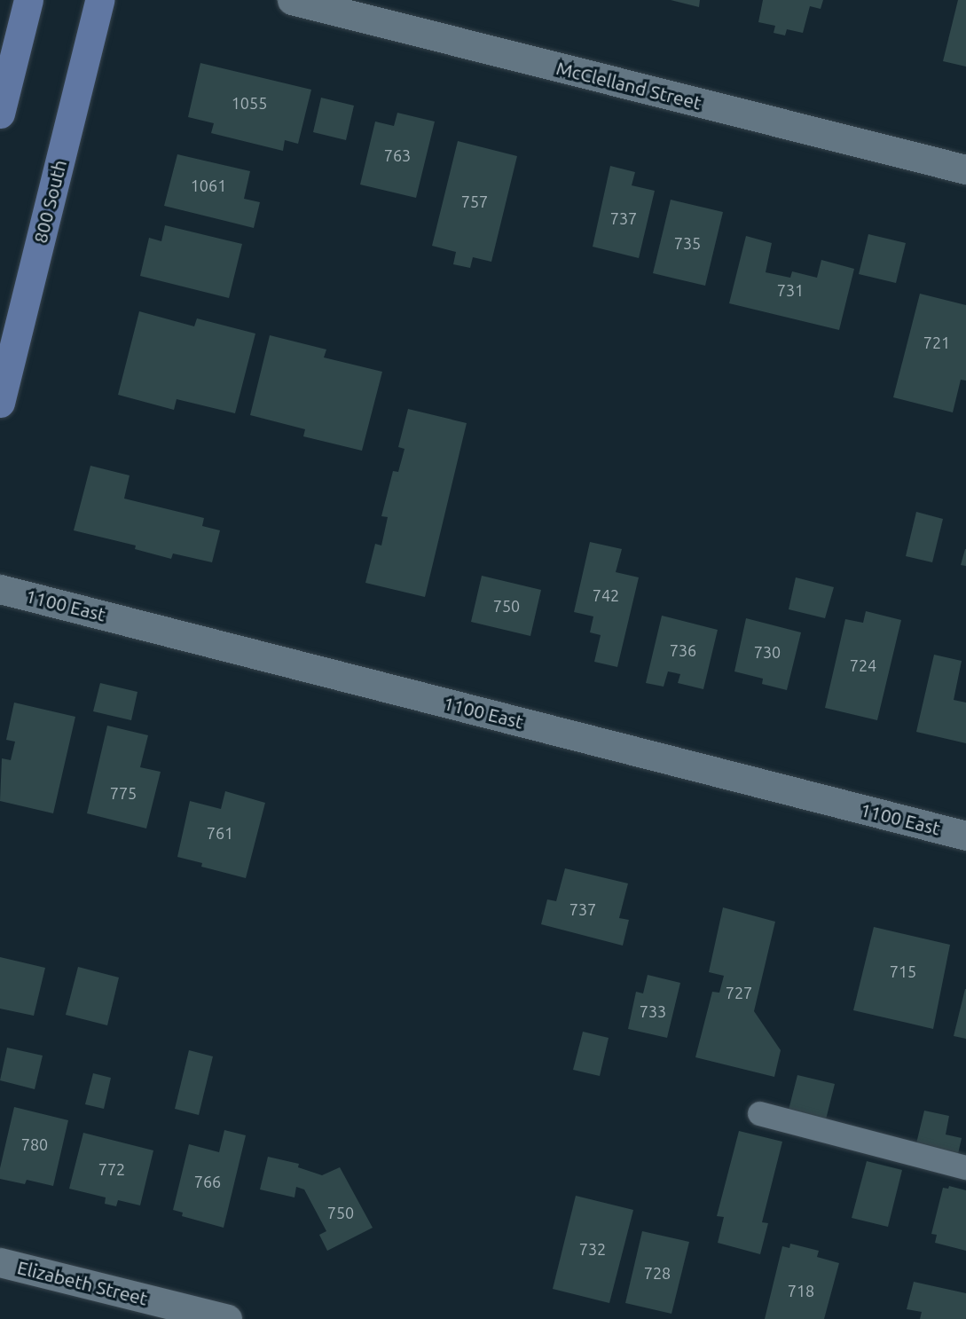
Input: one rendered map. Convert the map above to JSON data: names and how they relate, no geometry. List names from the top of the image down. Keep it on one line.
{"streets":{"main road":["800 South"],"street":["McClelland Street","1100 East","Elizabeth Street"]},"house_numbers":["1055","763","1061","757","737","735","731","721","742","750","736","730","724","775","761","737","715","727","733","780","772","766","750","732","728","718"]}
